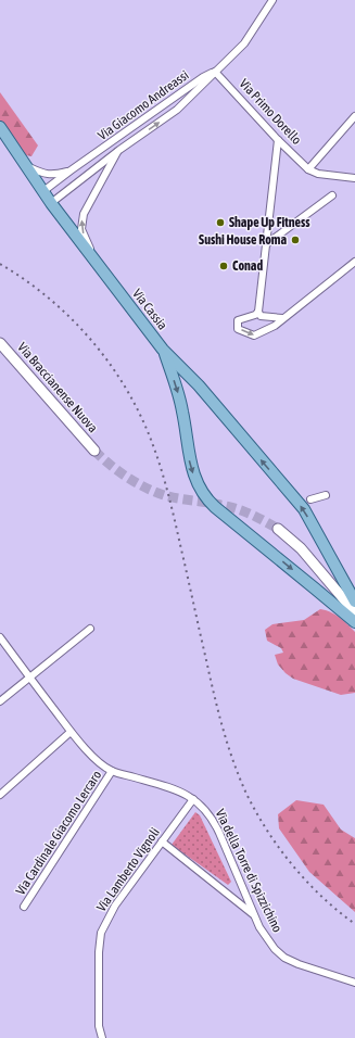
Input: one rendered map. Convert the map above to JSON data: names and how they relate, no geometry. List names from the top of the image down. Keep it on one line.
{"streets":{"main road":["Via Cassia","Via Braccianense Nuova"],"street":["Via Giacomo Andreassi","Via Primo Dorello","Via Cardinale Giacomo Lercaro","Via Lamberto Vignoli","Via della Torre di Spizzichino"]},"crossings":[["Via Giacomo Andreassi","Via Primo Dorello"],["Via Giacomo Andreassi","Via Cassia"],["Via Cardinale Giacomo Lercaro","Via della Torre di Spizzichino"],["Via Lamberto Vignoli","Via della Torre di Spizzichino"]],"places":["Shape Up Fitness","Sushi House Roma","Conad"]}
